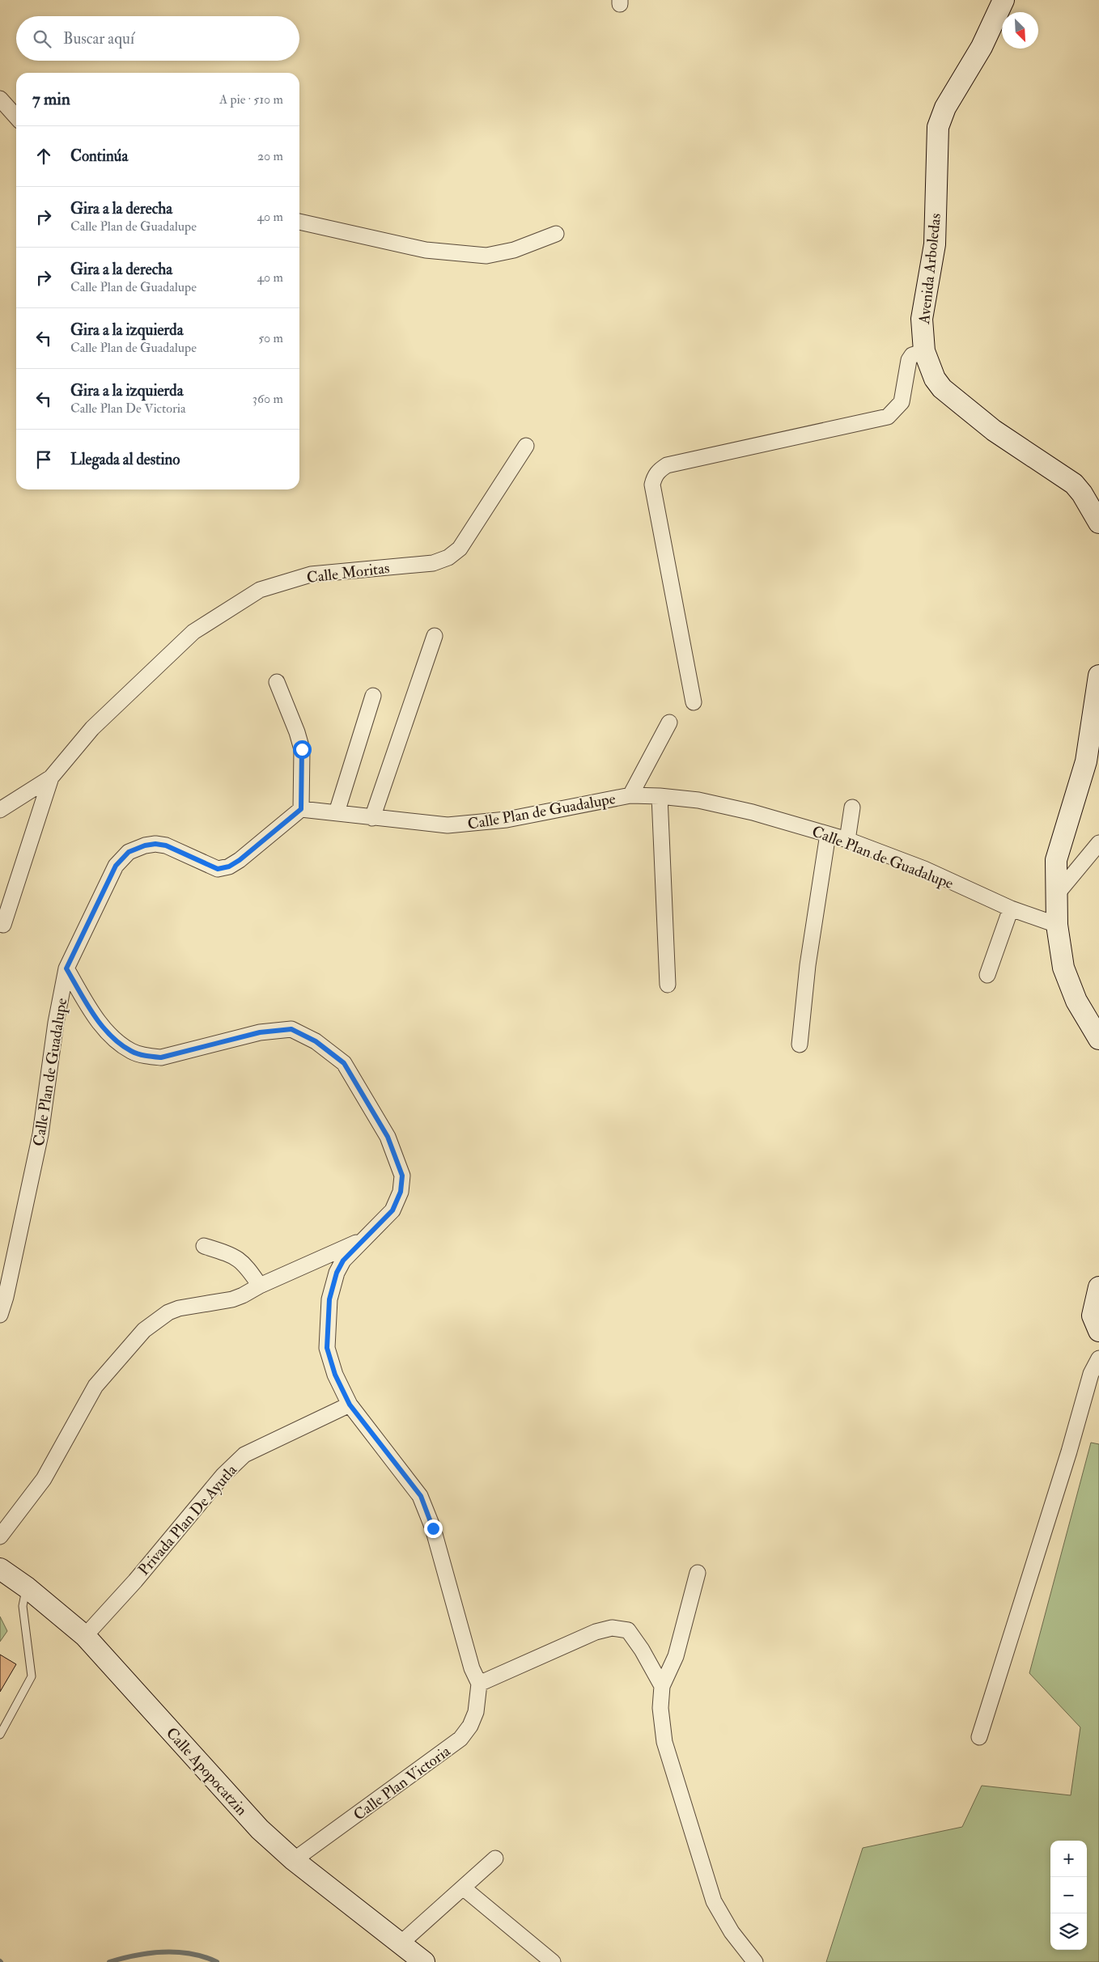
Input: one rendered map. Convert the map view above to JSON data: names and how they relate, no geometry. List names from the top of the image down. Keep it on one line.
{"streets":{"main road":["Avenida Arboledas","Calle Apopocatzin"],"street":["Calle Moritas","Calle Plan de Guadalupe","Privada Plan De Ayutla","Calle Plan Victoria"]},"crossings":[["Privada Plan De Ayutla","Calle Apopocatzin"],["Calle Apopocatzin","Calle Plan Victoria"]],"north":"bottom right","page":{"search":"Buscar aquí","heading":["7 min","A pie · 510 m"],"list":[["Continúa","20 m"],["Gira a la derecha","Calle Plan de Guadalupe","40 m"],["Gira a la derecha","Calle Plan de Guadalupe","40 m"],["Gira a la izquierda","Calle Plan de Guadalupe","50 m"],["Gira a la izquierda","Calle Plan De Victoria","360 m"],"Llegada al destino"],"map_buttons":["+","−"]}}
